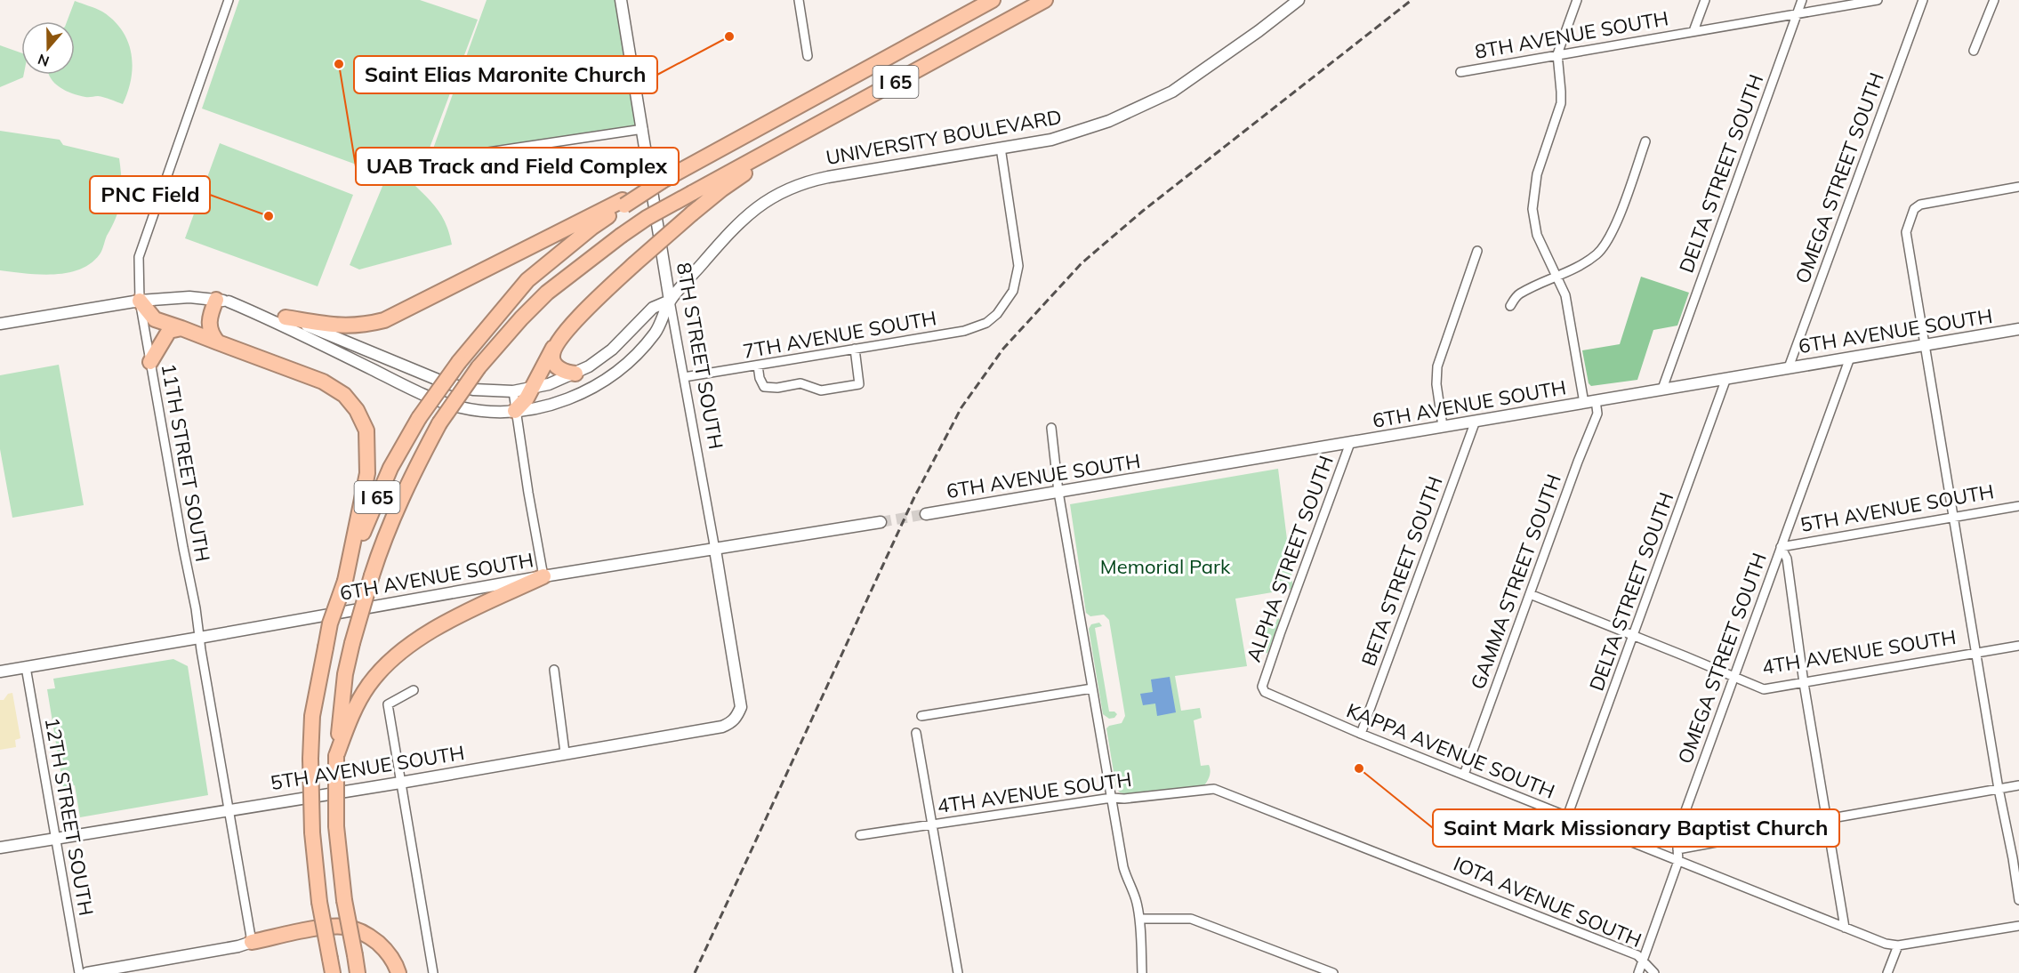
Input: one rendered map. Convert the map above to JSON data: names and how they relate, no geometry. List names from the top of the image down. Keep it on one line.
{"streets":{"highway":["I 65"],"main road":["UNIVERSITY BOULEVARD","6TH AVENUE SOUTH","8TH STREET SOUTH","5TH AVENUE SOUTH"],"street":["8TH AVENUE SOUTH","DELTA STREET SOUTH","OMEGA STREET SOUTH","7TH AVENUE SOUTH","11TH STREET SOUTH","ALPHA STREET SOUTH","BETA STREET SOUTH","GAMMA STREET SOUTH","4TH AVENUE SOUTH","KAPPA AVENUE SOUTH","12TH STREET SOUTH","IOTA AVENUE SOUTH"]},"crossings":[["8TH AVENUE SOUTH","DELTA STREET SOUTH"],["UNIVERSITY BOULEVARD","7TH AVENUE SOUTH"],["UNIVERSITY BOULEVARD","8TH STREET SOUTH"],["UNIVERSITY BOULEVARD","11TH STREET SOUTH"],["DELTA STREET SOUTH","6TH AVENUE SOUTH"],["DELTA STREET SOUTH","4TH AVENUE SOUTH"],["DELTA STREET SOUTH","KAPPA AVENUE SOUTH"],["OMEGA STREET SOUTH","6TH AVENUE SOUTH"],["OMEGA STREET SOUTH","5TH AVENUE SOUTH"],["OMEGA STREET SOUTH","4TH AVENUE SOUTH"],["OMEGA STREET SOUTH","KAPPA AVENUE SOUTH"],["OMEGA STREET SOUTH","IOTA AVENUE SOUTH"],["6TH AVENUE SOUTH","8TH STREET SOUTH"],["6TH AVENUE SOUTH","11TH STREET SOUTH"],["6TH AVENUE SOUTH","ALPHA STREET SOUTH"],["6TH AVENUE SOUTH","BETA STREET SOUTH"],["6TH AVENUE SOUTH","GAMMA STREET SOUTH"],["6TH AVENUE SOUTH","12TH STREET SOUTH"],["7TH AVENUE SOUTH","8TH STREET SOUTH"],["8TH STREET SOUTH","5TH AVENUE SOUTH"],["11TH STREET SOUTH","5TH AVENUE SOUTH"],["5TH AVENUE SOUTH","12TH STREET SOUTH"],["ALPHA STREET SOUTH","KAPPA AVENUE SOUTH"],["BETA STREET SOUTH","KAPPA AVENUE SOUTH"],["GAMMA STREET SOUTH","4TH AVENUE SOUTH"],["GAMMA STREET SOUTH","KAPPA AVENUE SOUTH"],["4TH AVENUE SOUTH","IOTA AVENUE SOUTH"]],"parks":["Memorial Park"],"places":["Saint Elias Maronite Church","UAB Track and Field Complex","PNC Field","Saint Mark Missionary Baptist Church"],"north":"bottom"}
